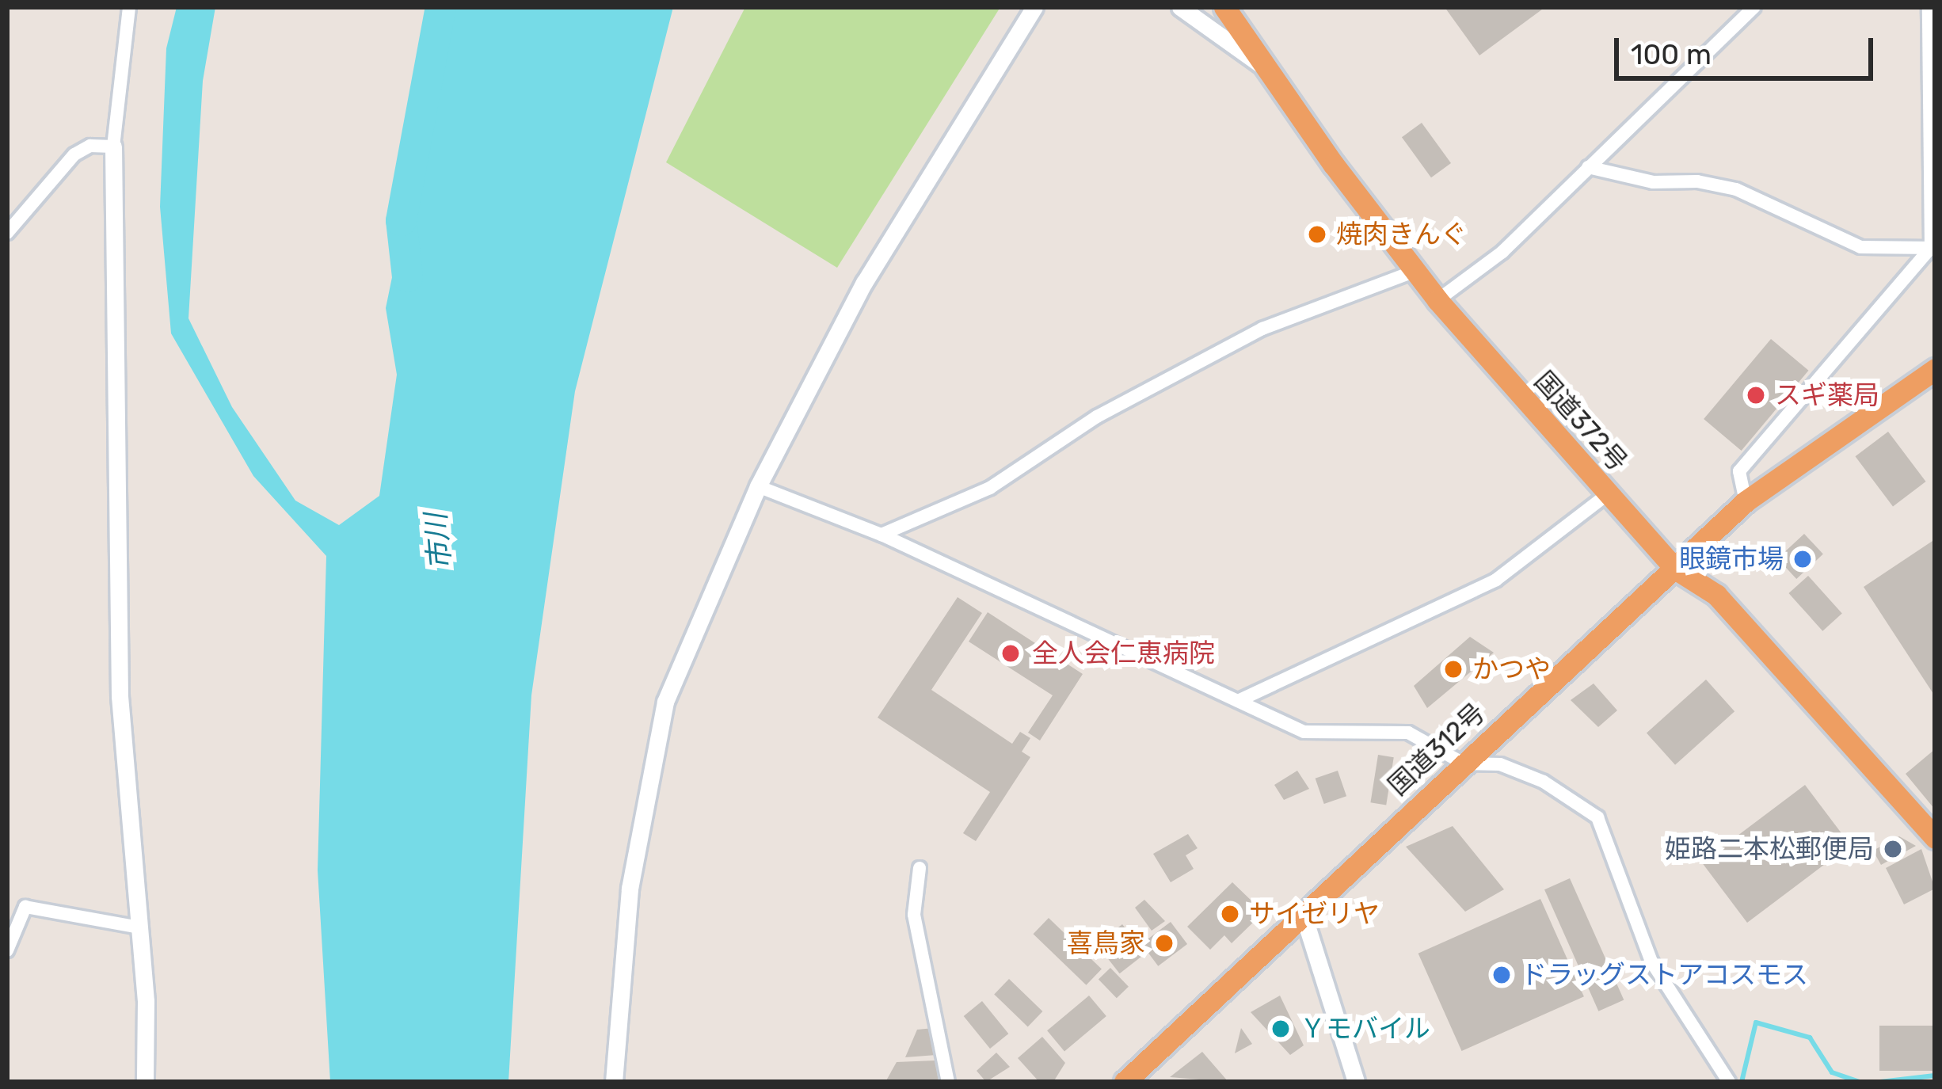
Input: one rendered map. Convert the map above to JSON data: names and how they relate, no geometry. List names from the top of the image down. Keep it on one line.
{"streets":{"highway":["国道372号","国道312号"]},"crossings":[["国道372号","国道312号"]],"water":["市川"],"places":["焼肉きんぐ","スギ薬局","眼鏡市場","全人会仁恵病院","かつや","姫路二本松郵便局","サイゼリヤ","喜鳥家","ドラッグストアコスモス","Ｙモバイル"],"scale_bar":"100 m"}
